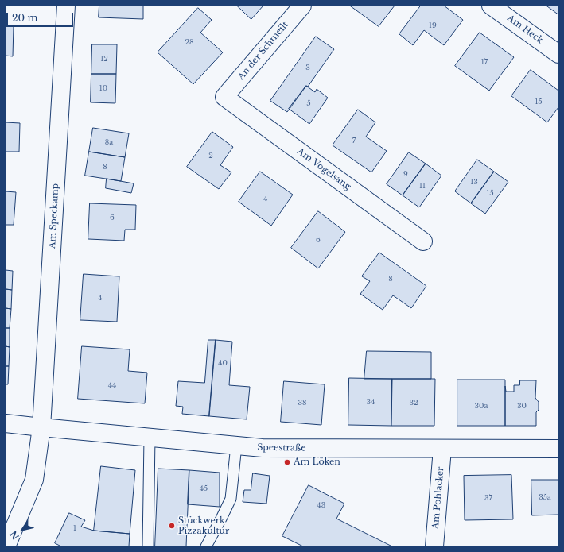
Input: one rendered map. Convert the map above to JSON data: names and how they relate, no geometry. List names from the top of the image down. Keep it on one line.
{"streets":{"street":["Am Heck","An der Schmeilt","Am Vogelsang","Am Speckamp","Speestraße","Am Pohlacker"]},"crossings":[["An der Schmeilt","Am Vogelsang"],["Am Speckamp","Speestraße"],["Speestraße","Am Pohlacker"]],"places":["Am Löken","Stückwerk Pizzakultur"],"house_numbers":["19","28","12","17","3","10","15","5","7","8a","2","8","9","13","11","15","4","6","6","8","4","40","44","34","38","32","30a","30","45","35a","37","43","1"],"scale_bar":"20 m","north":"bottom left"}
